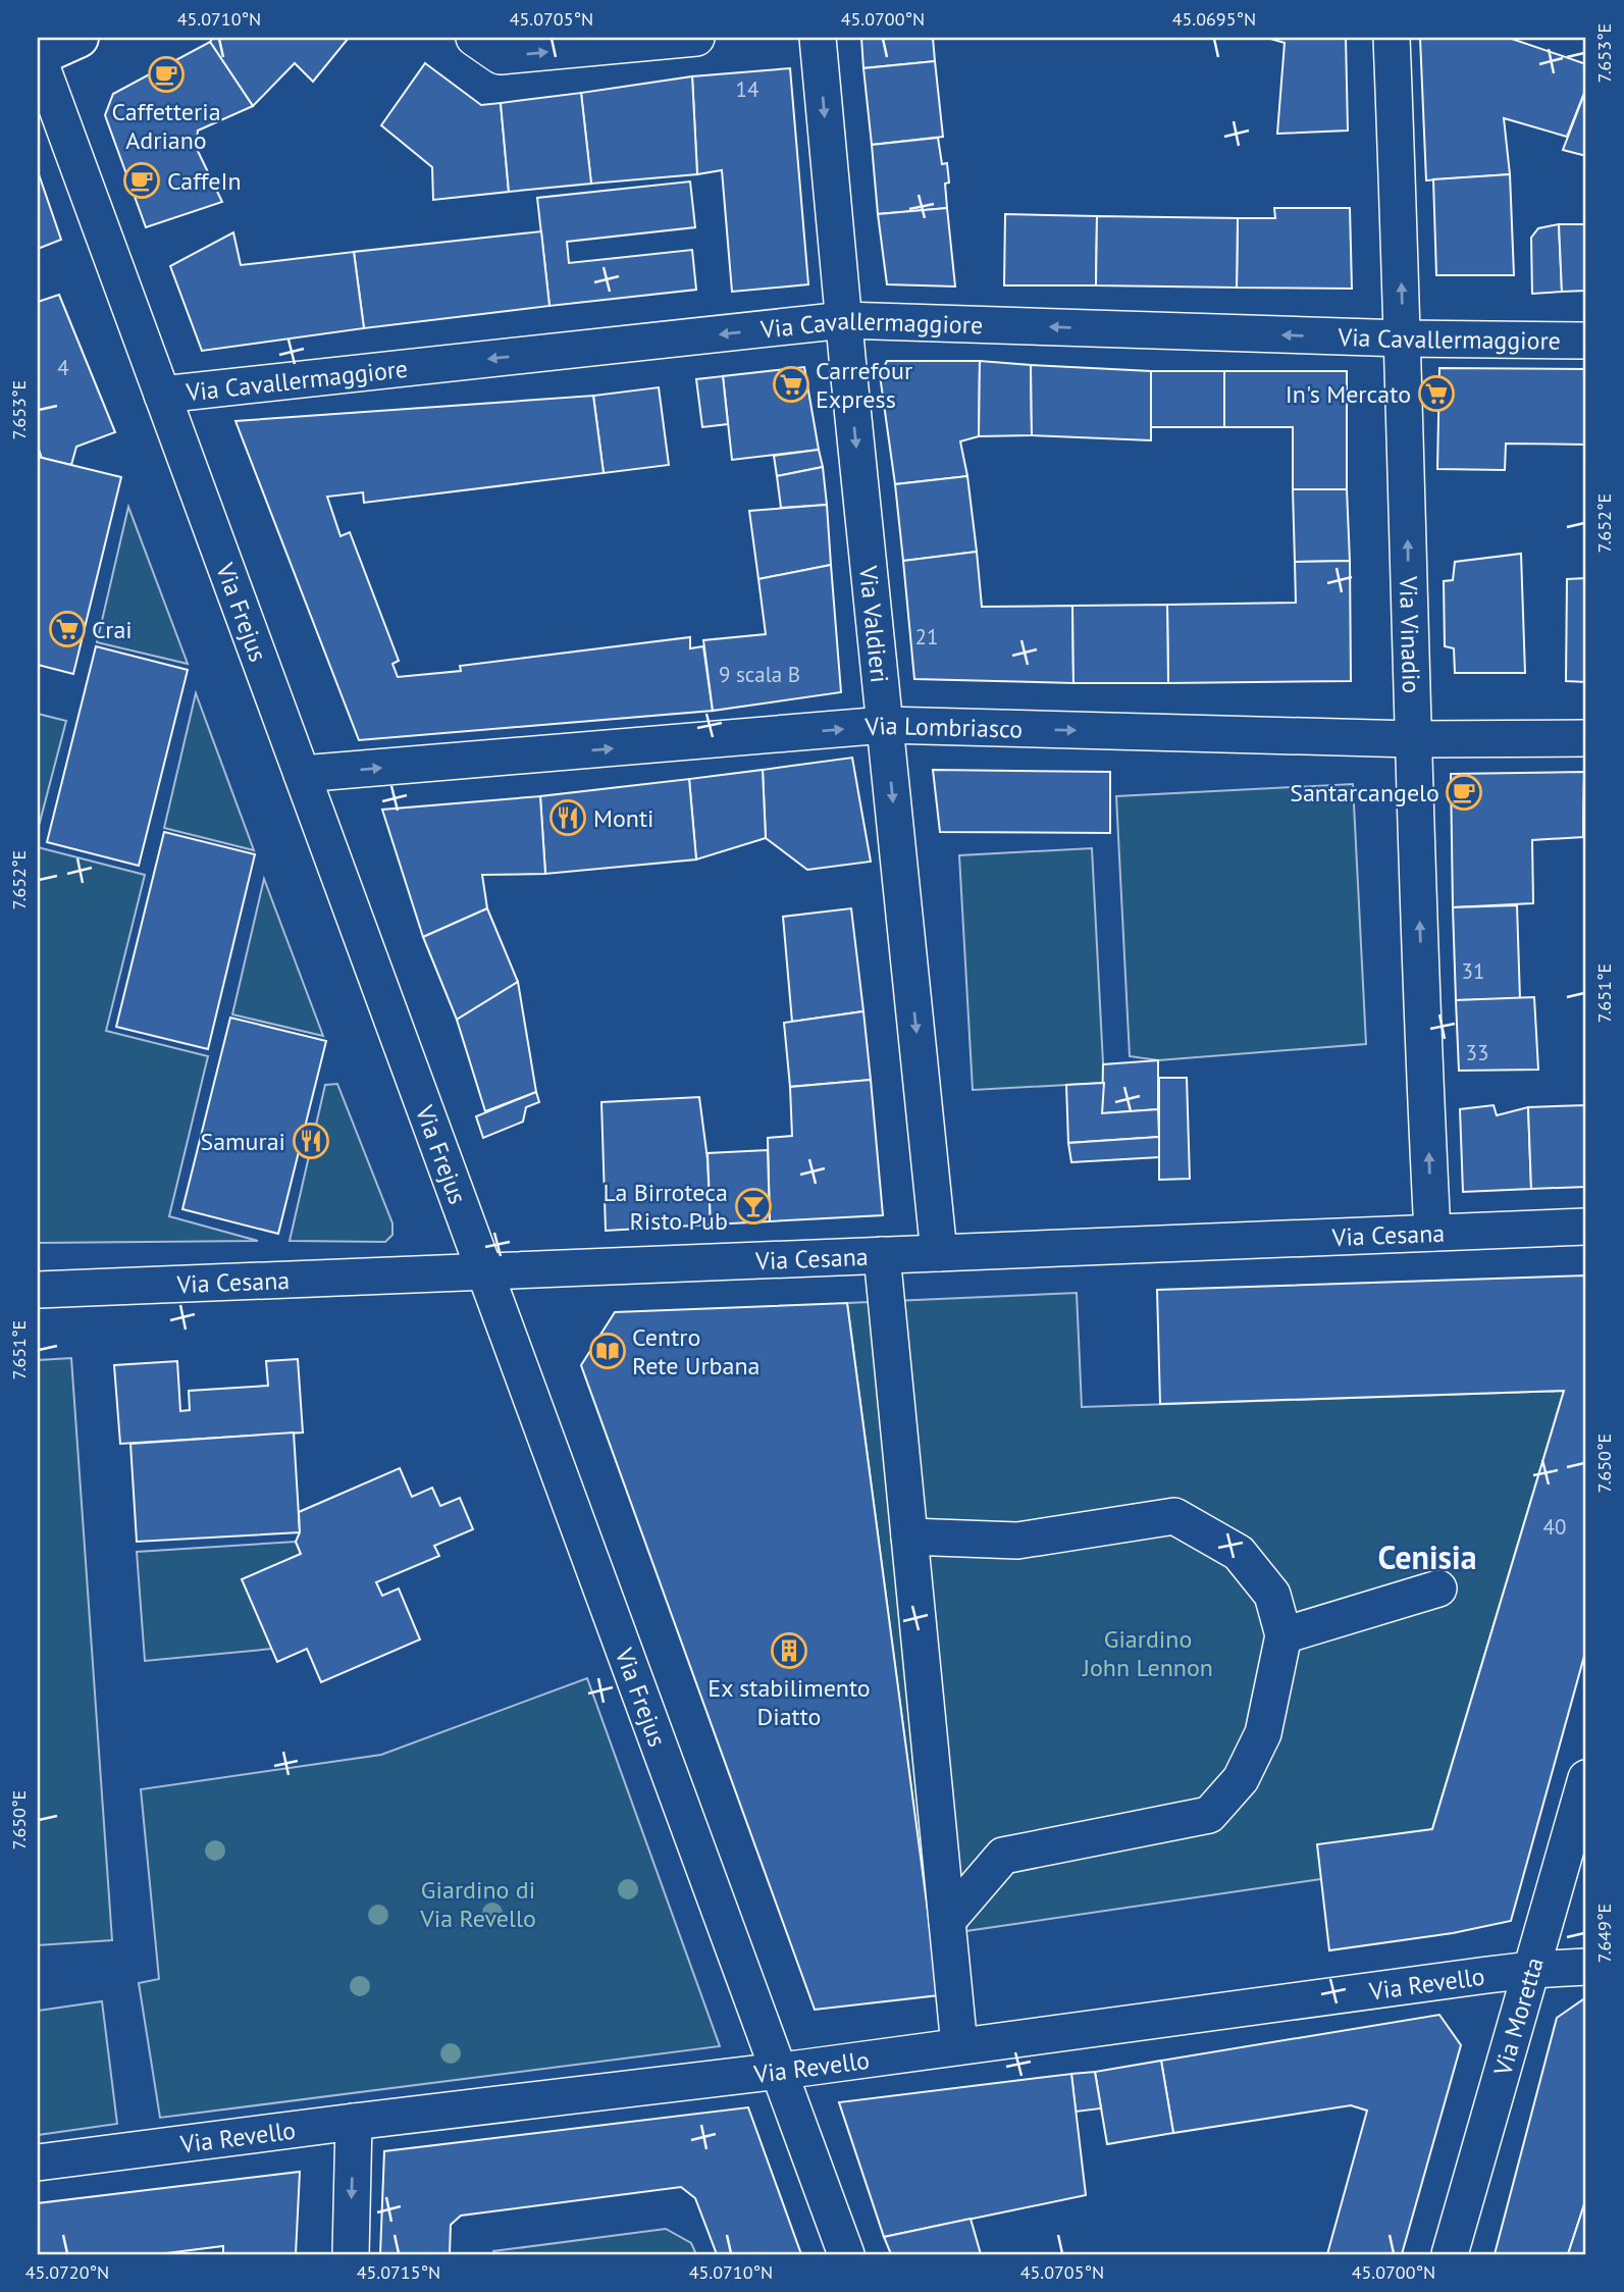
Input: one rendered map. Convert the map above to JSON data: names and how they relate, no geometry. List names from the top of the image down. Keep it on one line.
{"streets":{"street":["Via Cavallermaggiore","Via Frejus","Via Valdieri","Via Vinadio","Via Lombriasco","Via Cesana","Via Revello","Via Moretta"]},"crossings":[["Via Cavallermaggiore","Via Frejus"],["Via Cavallermaggiore","Via Valdieri"],["Via Cavallermaggiore","Via Vinadio"],["Via Frejus","Via Lombriasco"],["Via Frejus","Via Cesana"],["Via Frejus","Via Revello"],["Via Valdieri","Via Lombriasco"],["Via Valdieri","Via Cesana"],["Via Vinadio","Via Lombriasco"],["Via Vinadio","Via Cesana"],["Via Revello","Via Moretta"]],"one_way":["Via Cavallermaggiore","Via Valdieri","Via Vinadio","Via Lombriasco"],"districts":["Cenisia"],"parks":["Giardino John Lennon","Giardino di Via Revello"],"places":{"cafe":["Caffetteria Adriano","CaffeIn","Santarcangelo"],"supermarket":["Carrefour Express","In's Mercato","Crai"],"restaurant":["Monti","Samurai"],"bar":["La Birroteca Risto Pub"],"library":["Centro Rete Urbana"],"building":["Ex stabilimento Diatto"]},"house_numbers":["14","4","21","9 scala B","31","33","40"],"coordinates":["45.0710°N","45.0705°N","45.0700°N","45.0695°N","7.653°E","7.652°E","7.651°E","7.650°E","7.649°E","45.0720°N","45.0715°N"]}
